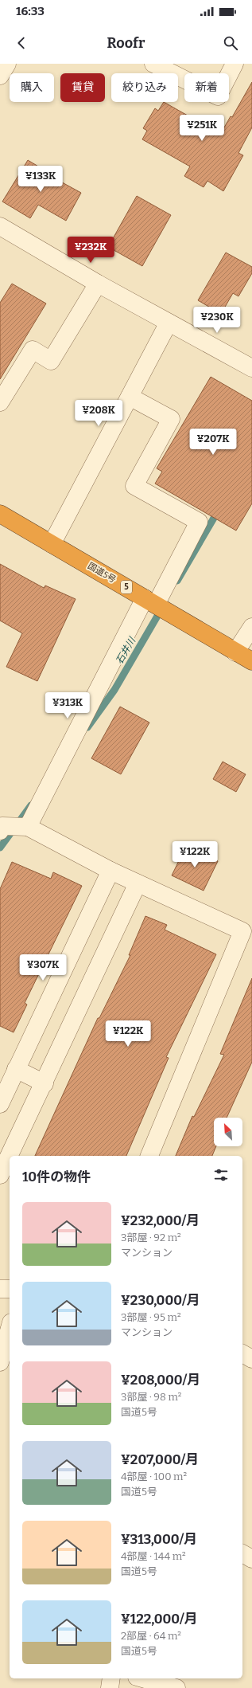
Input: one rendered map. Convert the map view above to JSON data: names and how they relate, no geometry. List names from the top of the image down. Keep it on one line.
{"streets":{"highway":["国道5号","5"]},"water":["石井川"],"north":"top left","page":{"status":"16:33","header":"Roofr","chip":["購入","賃貸","絞り込み","新着"],"price":["¥251K","¥133K","¥232K","¥230K","¥208K","¥207K","¥313K","¥122K","¥307K","¥122K"],"heading":"10件の物件","list":[{"name":"¥232,000/月","note":"3部屋 · 92 m² · マンション"},{"name":"¥230,000/月","note":"3部屋 · 95 m² · マンション"},{"name":"¥208,000/月","note":"3部屋 · 98 m² · 国道5号"},{"name":"¥207,000/月","note":"4部屋 · 100 m² · 国道5号"},{"name":"¥313,000/月","note":"4部屋 · 144 m² · 国道5号"},{"name":"¥122,000/月","note":"2部屋 · 64 m² · 国道5号"}]}}
